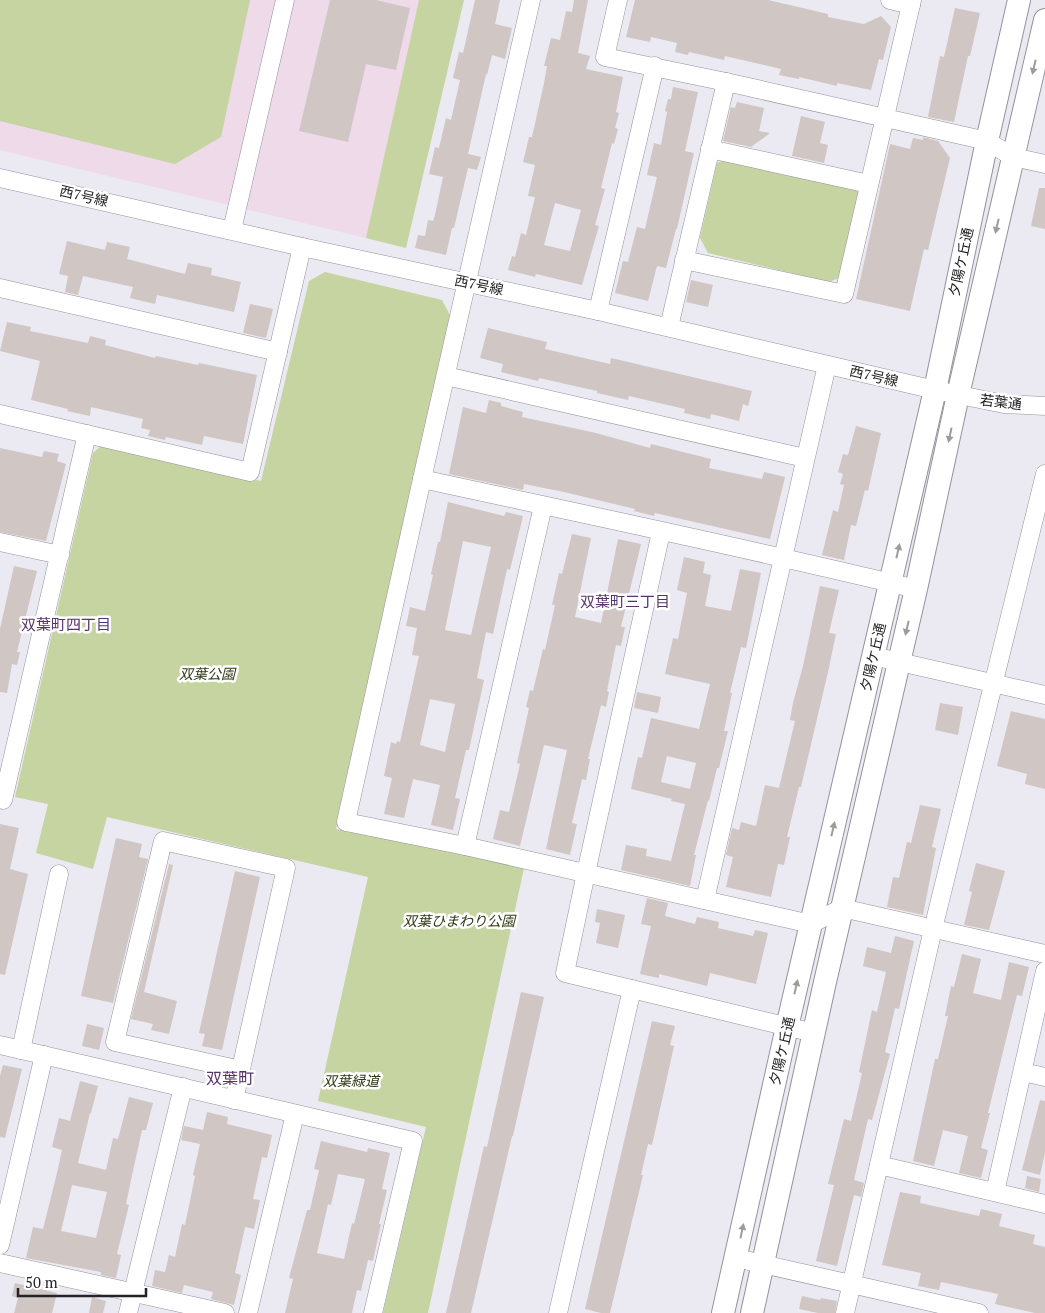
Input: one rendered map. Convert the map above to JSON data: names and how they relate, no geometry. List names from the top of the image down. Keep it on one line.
{"streets":{"main road":["夕陽ケ丘通"],"street":["西7号線","若葉通"]},"crossings":[["西7号線","夕陽ケ丘通"],["西7号線","若葉通"],["夕陽ケ丘通","若葉通"]],"districts":["双葉町三丁目","双葉町四丁目","双葉町"],"parks":["双葉公園","双葉ひまわり公園","双葉緑道"],"scale_bar":"50 m"}
